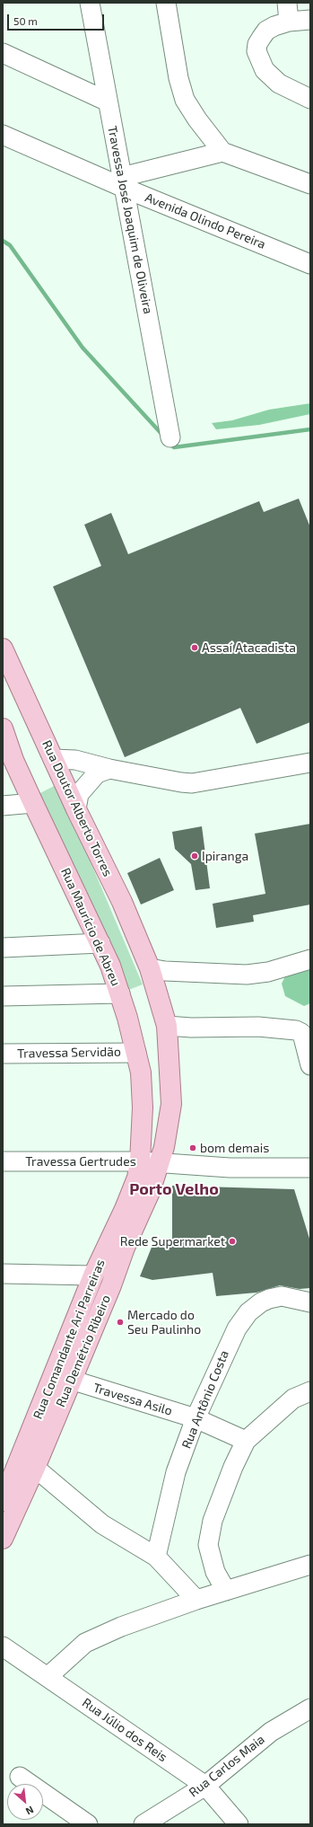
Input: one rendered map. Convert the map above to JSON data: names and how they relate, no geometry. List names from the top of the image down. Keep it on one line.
{"streets":{"main road":["Rua Doutor Alberto Torres","Rua Maurício de Abreu","Rua Comandante Ari Parreiras","Rua Demétrio Ribeiro"],"street":["Travessa José Joaquim de Oliveira","Avenida Olindo Pereira","Travessa Servidão","Travessa Gertrudes","Travessa Asilo","Rua Antônio Costa","Rua Júlio dos Reis","Rua Carlos Maia"]},"crossings":[["Travessa José Joaquim de Oliveira","Avenida Olindo Pereira"],["Rua Doutor Alberto Torres","Rua Maurício de Abreu"],["Rua Doutor Alberto Torres","Travessa Gertrudes"],["Rua Doutor Alberto Torres","Rua Comandante Ari Parreiras"],["Rua Doutor Alberto Torres","Rua Demétrio Ribeiro"],["Rua Maurício de Abreu","Travessa Servidão"],["Rua Maurício de Abreu","Travessa Gertrudes"],["Rua Maurício de Abreu","Rua Comandante Ari Parreiras"],["Rua Maurício de Abreu","Rua Demétrio Ribeiro"],["Travessa Gertrudes","Rua Comandante Ari Parreiras"],["Travessa Gertrudes","Rua Demétrio Ribeiro"],["Rua Comandante Ari Parreiras","Rua Demétrio Ribeiro"],["Rua Demétrio Ribeiro","Travessa Asilo"],["Travessa Asilo","Rua Antônio Costa"],["Rua Júlio dos Reis","Rua Carlos Maia"]],"districts":["Porto Velho"],"places":["Assaí Atacadista","Ipiranga","bom demais","Rede Supermarket","Mercado do Seu Paulinho"],"scale_bar":"50 m","north":"bottom right"}
